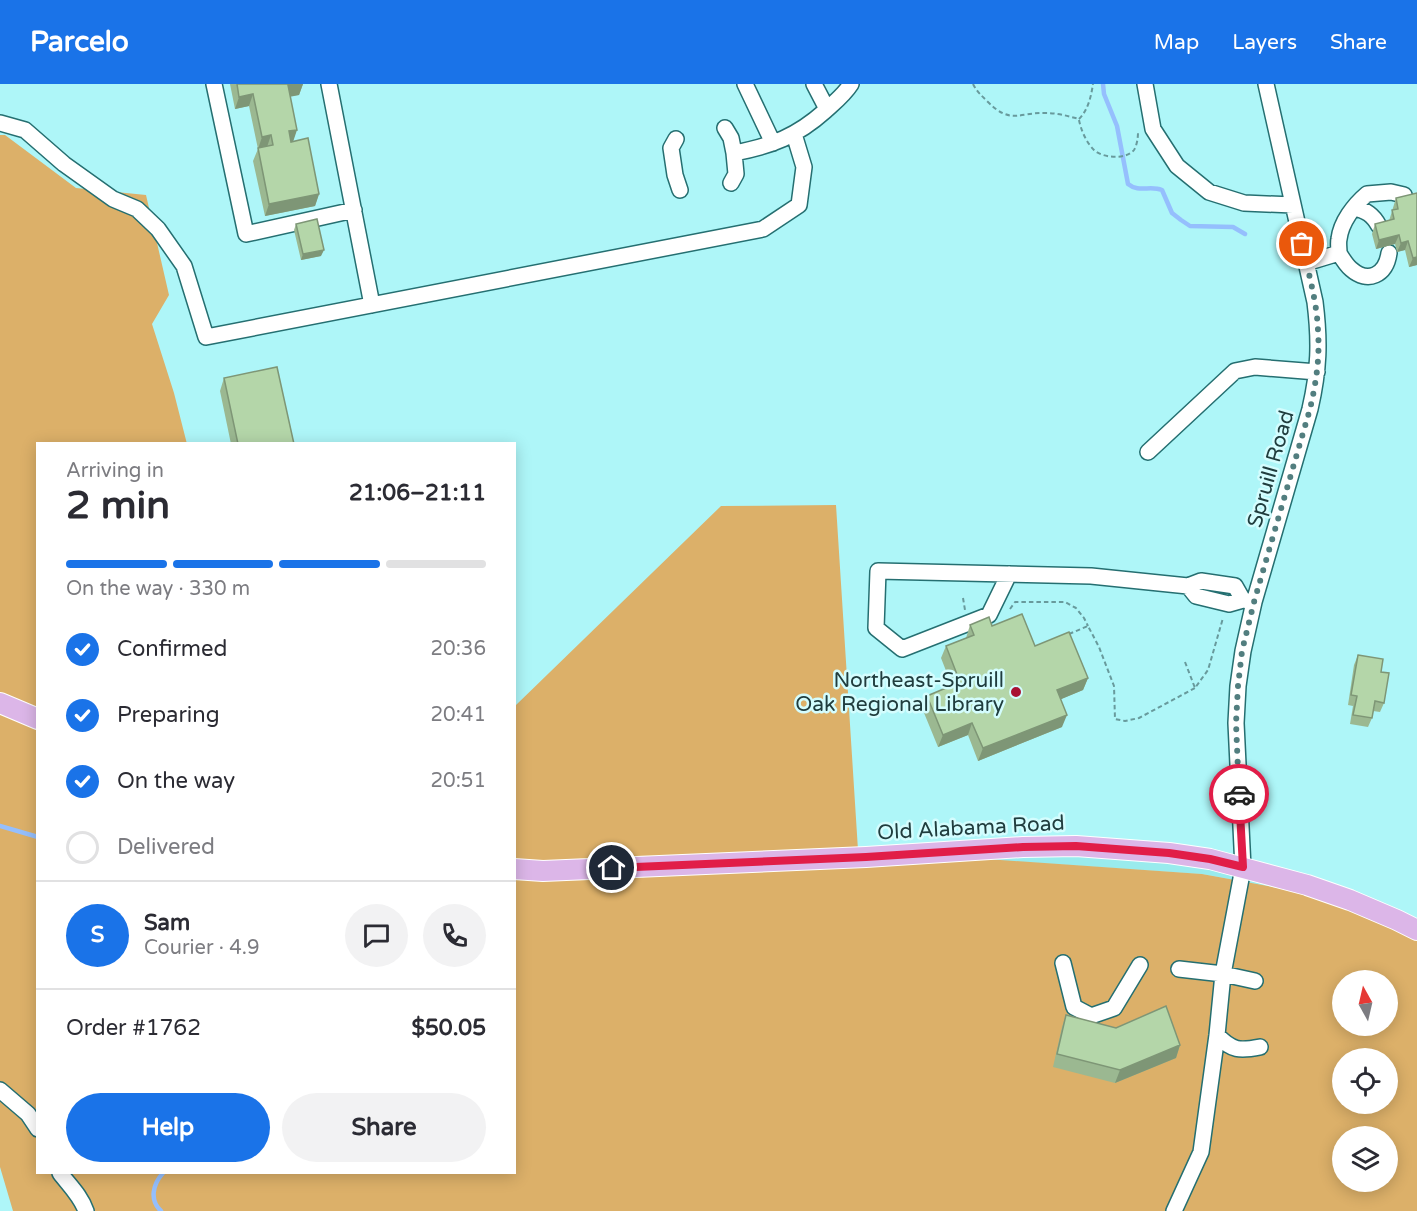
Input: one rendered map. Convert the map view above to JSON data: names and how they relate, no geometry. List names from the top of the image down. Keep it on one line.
{"streets":{"main road":["Old Alabama Road"],"street":["Spruill Road"]},"crossings":[["Spruill Road","Old Alabama Road"]],"places":["Northeast-Spruill Oak Regional Library"],"north":"top","page":{"header":"Parcelo","nav":["Map","Layers","Share"],"heading":["2 min","Arriving in","21:06–21:11"],"panel":["Sam","Courier · 4.9","Order #1762","$50.05"],"bar":"On the way · 330 m","list":[["Confirmed","20:36"],["Preparing","20:41"],["On the way","20:51"],"Delivered"],"round":"S","buttons":["Help","Share"]}}
